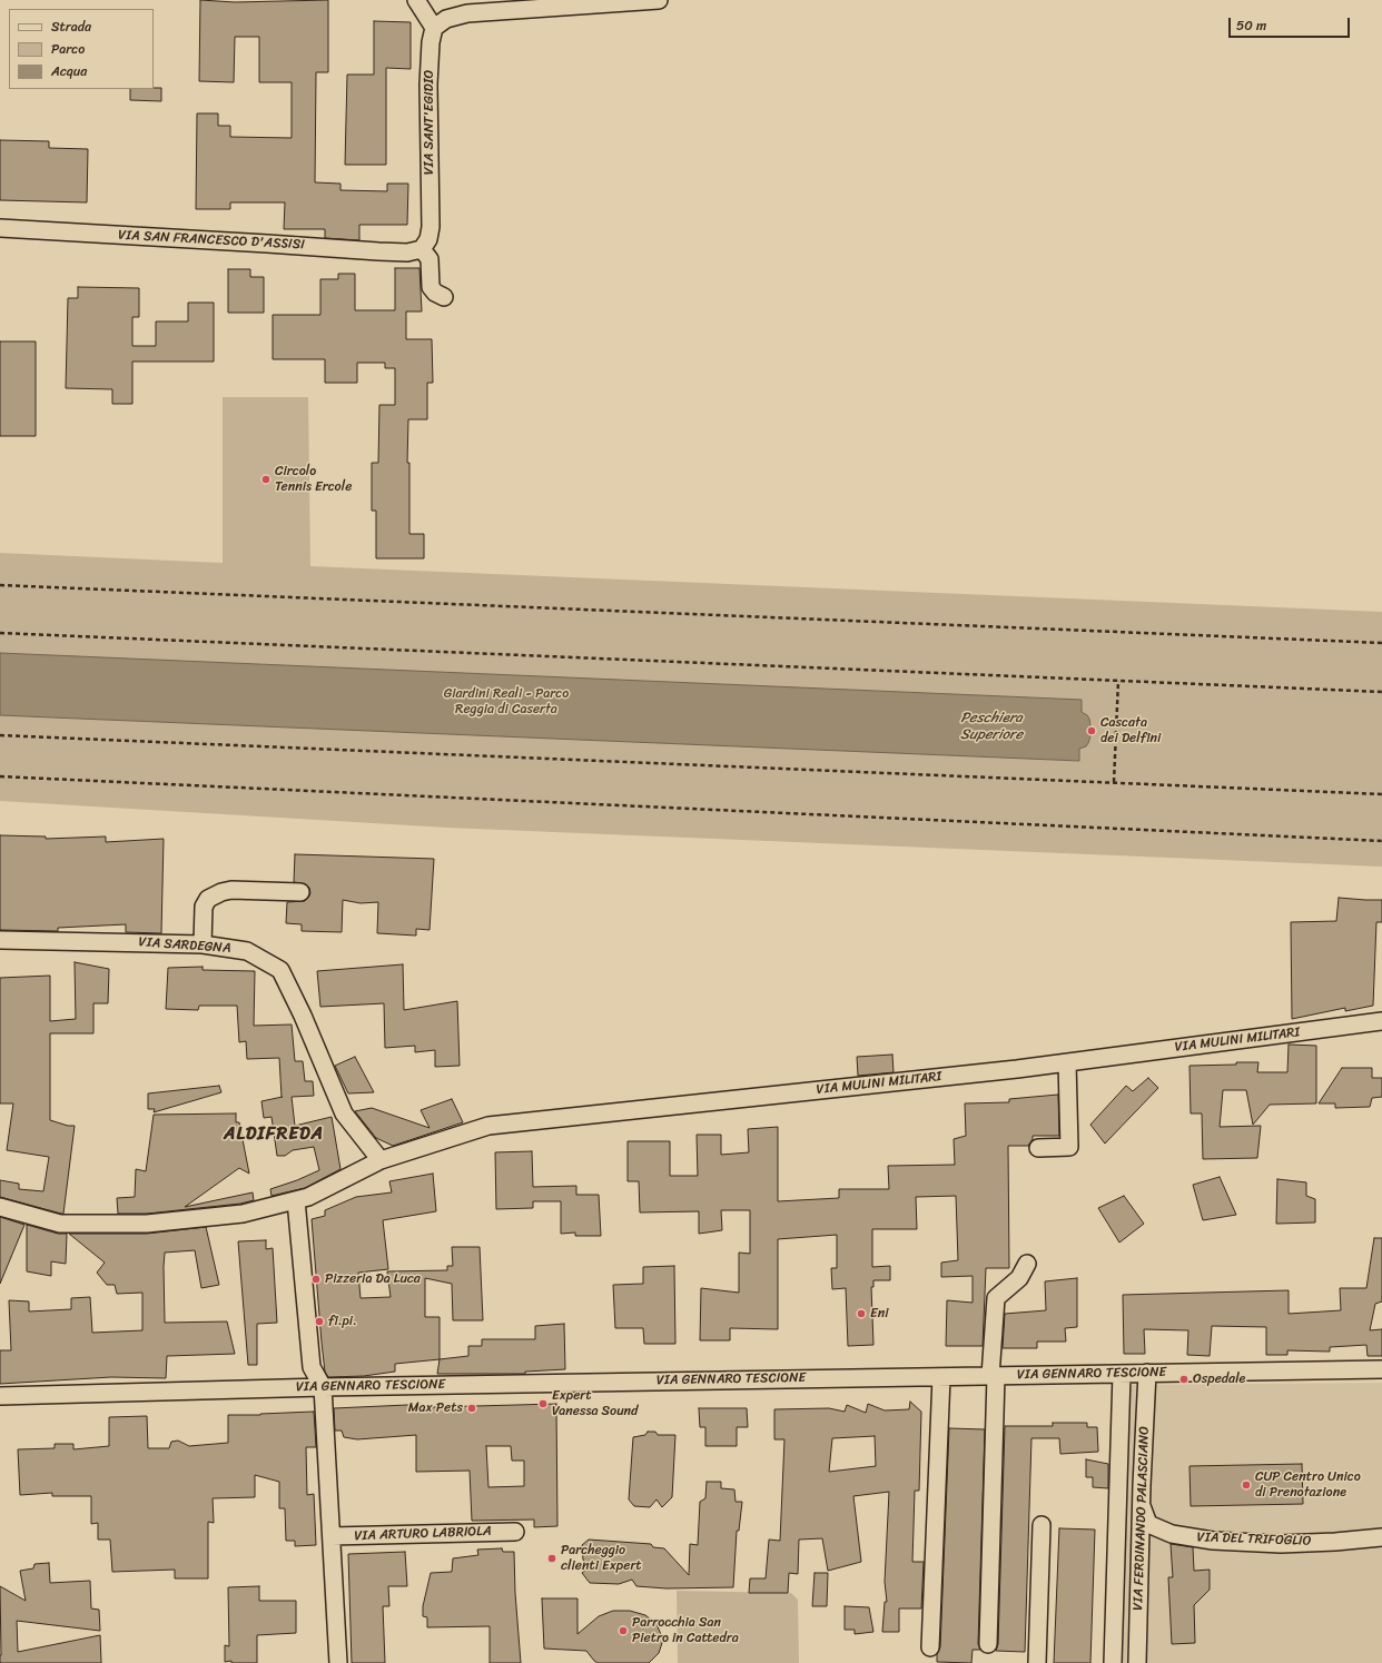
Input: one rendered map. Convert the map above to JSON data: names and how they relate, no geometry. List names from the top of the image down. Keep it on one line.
{"streets":{"street":["VIA SANT'EGIDIO","VIA SAN FRANCESCO D'ASSISI","VIA SARDEGNA","VIA MULINI MILITARI","VIA GENNARO TESCIONE","VIA FERDINANDO PALASCIANO","VIA ARTURO LABRIOLA","VIA DEL TRIFOGLIO"]},"crossings":[["VIA SANT'EGIDIO","VIA SAN FRANCESCO D'ASSISI"],["VIA SARDEGNA","VIA MULINI MILITARI"],["VIA GENNARO TESCIONE","VIA FERDINANDO PALASCIANO"],["VIA FERDINANDO PALASCIANO","VIA DEL TRIFOGLIO"]],"districts":["ALDIFREDA"],"water":["Peschiera Superiore"],"parks":["Giardini Reali - Parco Reggia di Caserta"],"places":["Circolo Tennis Ercole","Cascata dei Delfini","Pizzeria Da Luca","Eni","fi.pi.","Ospedale","Expert Vanessa Sound","Max Pets","CUP Centro Unico di Prenotazione","Parcheggio clienti Expert","Parrocchia San Pietro in Cattedra"],"legend":["Strada","Parco","Acqua"],"scale_bar":"50 m"}
